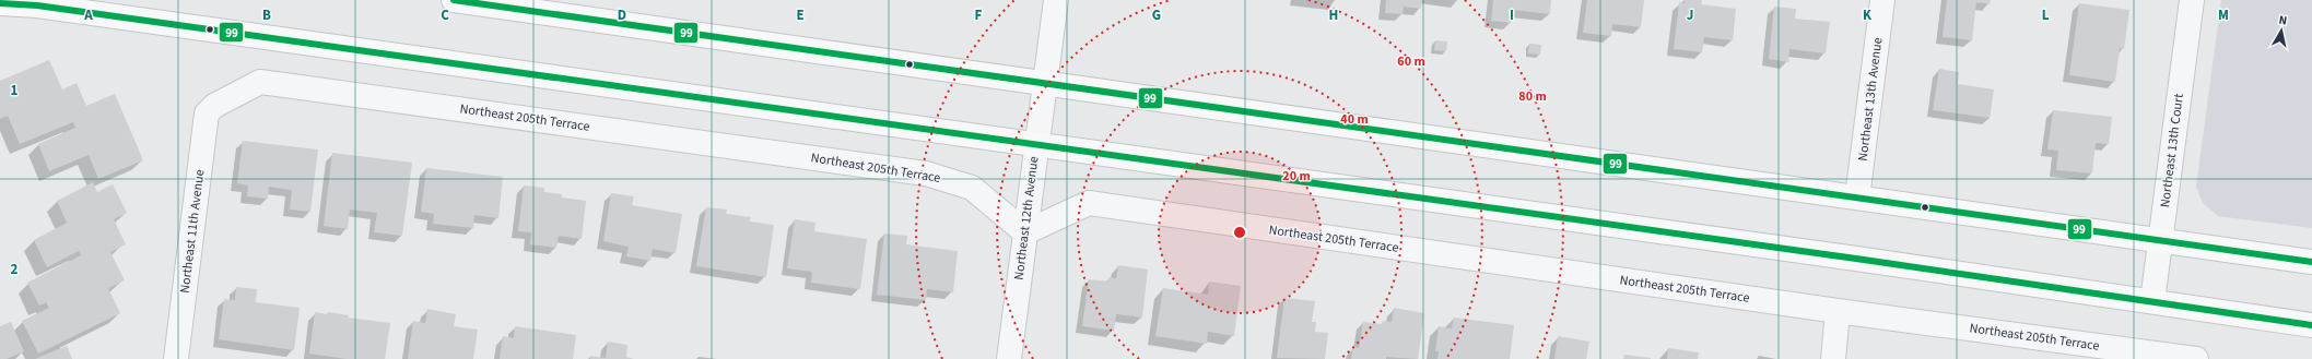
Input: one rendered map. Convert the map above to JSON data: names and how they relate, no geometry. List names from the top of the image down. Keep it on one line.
{"streets":{"street":["Northeast 13th Avenue","Northeast 205th Terrace","Northeast 13th Court","Northeast 12th Avenue","Northeast 11th Avenue"]},"crossings":[["Northeast 205th Terrace","Northeast 12th Avenue"],["Northeast 205th Terrace","Northeast 11th Avenue"]],"lines":["transit line 99"],"north":"top","grid":{"columns":["A","B","C","D","E","F","G","H","I","J","K","L","M"],"rows":["1","2"]},"rings":["60 m","80 m","40 m","20 m"]}
